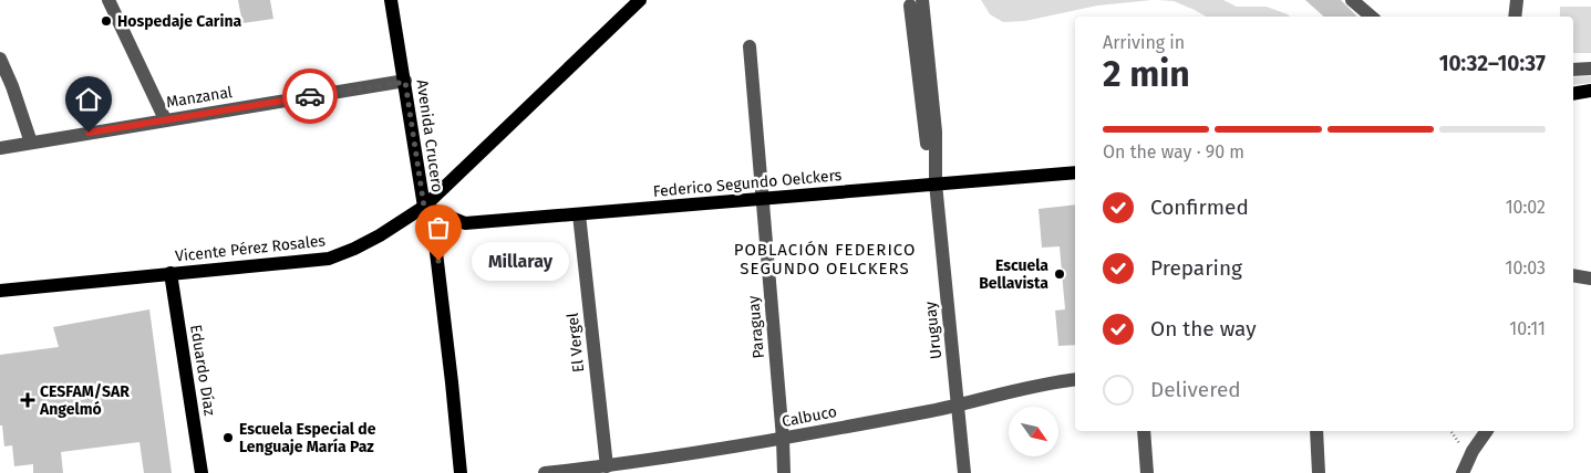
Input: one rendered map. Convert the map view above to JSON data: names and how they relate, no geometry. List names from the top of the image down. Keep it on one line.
{"streets":{"main road":["Avenida Crucero","Federico Segundo Oelckers","Vicente Pérez Rosales","Eduardo Díaz"],"street":["Manzanal","Paraguay","Uruguay","El Vergel","Calbuco"]},"crossings":[["Manzanal","Avenida Crucero"],["Avenida Crucero","Federico Segundo Oelckers"],["Avenida Crucero","Vicente Pérez Rosales"],["Federico Segundo Oelckers","Vicente Pérez Rosales"],["Federico Segundo Oelckers","Paraguay"],["Federico Segundo Oelckers","Uruguay"],["Federico Segundo Oelckers","El Vergel"],["Vicente Pérez Rosales","Eduardo Díaz"],["Paraguay","Calbuco"],["Uruguay","Calbuco"],["El Vergel","Calbuco"]],"districts":["POBLACIÓN FEDERICO SEGUNDO OELCKERS"],"places":{"other":["Hospedaje Carina","Millaray","Escuela Bellavista","Escuela Especial de Lenguaje María Paz"],"health":["CESFAM/SAR Angelmó"]},"north":"bottom right","page":{"heading":["2 min","Arriving in","10:32–10:37"],"bar":"On the way · 90 m","list":[["Confirmed","10:02"],["Preparing","10:03"],["On the way","10:11"],"Delivered"],"bubble":"Millaray"}}
